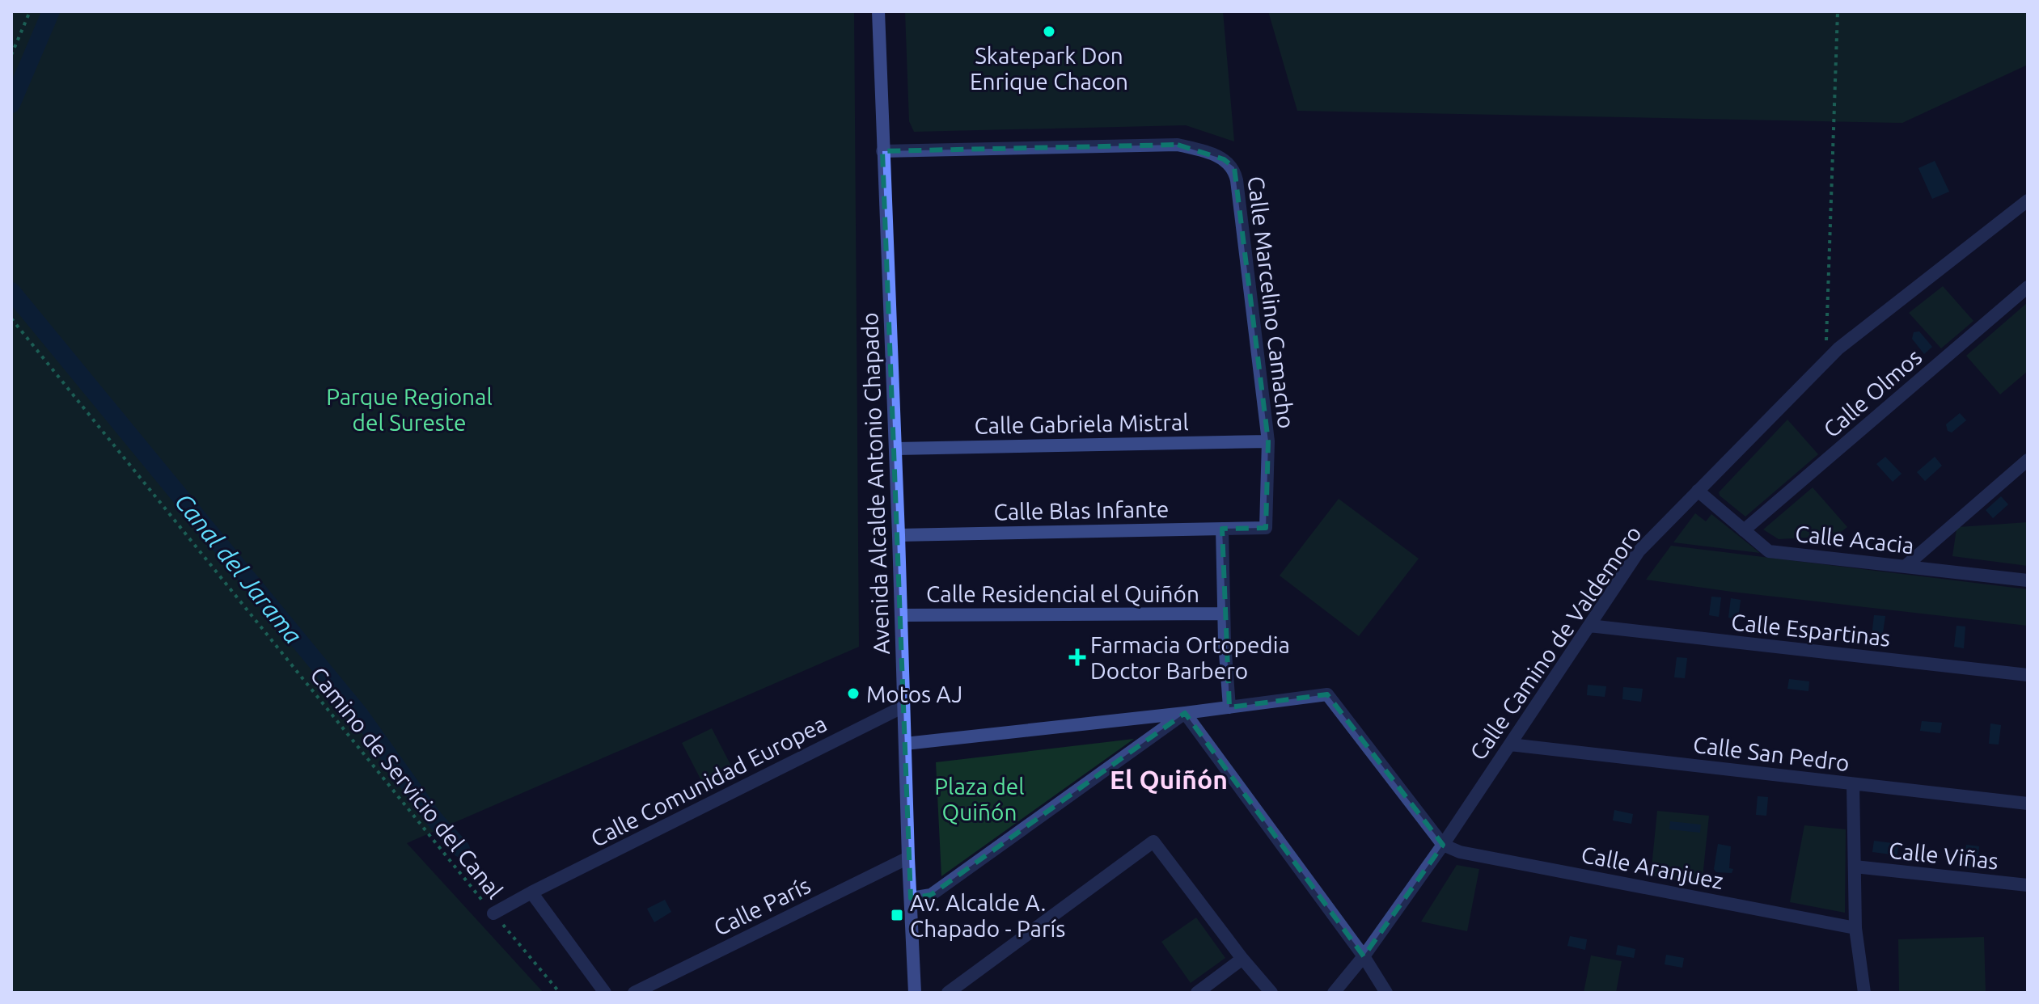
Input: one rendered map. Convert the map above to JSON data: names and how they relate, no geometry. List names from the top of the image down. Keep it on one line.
{"streets":{"main road":["Avenida Alcalde Antonio Chapado"],"street":["Calle Marcelino Camacho","Calle Olmos","Calle Gabriela Mistral","Calle Blas Infante","Calle Acacia","Calle Residencial el Quiñón","Calle Espartinas","Calle Camino de Valdemoro","Calle San Pedro","Calle Comunidad Europea","Calle Viñas","Calle Aranjuez","Calle París"],"path":["Camino de Servicio del Canal"]},"crossings":[["Calle Marcelino Camacho","Calle Gabriela Mistral"],["Calle Marcelino Camacho","Avenida Alcalde Antonio Chapado"],["Calle Marcelino Camacho","Calle Blas Infante"],["Calle Olmos","Calle Acacia"],["Calle Gabriela Mistral","Avenida Alcalde Antonio Chapado"],["Avenida Alcalde Antonio Chapado","Calle Blas Infante"],["Avenida Alcalde Antonio Chapado","Calle Residencial el Quiñón"],["Avenida Alcalde Antonio Chapado","Calle Comunidad Europea"],["Avenida Alcalde Antonio Chapado","Calle París"],["Calle Acacia","Calle Camino de Valdemoro"],["Calle Espartinas","Calle Camino de Valdemoro"],["Calle Camino de Valdemoro","Calle San Pedro"],["Calle Camino de Valdemoro","Calle Aranjuez"],["Calle Comunidad Europea","Camino de Servicio del Canal"]],"districts":["El Quiñón"],"water":["Canal del Jarama"],"parks":["Parque Regional del Sureste","Plaza del Quiñón"],"places":{"other":["Skatepark Don Enrique Chacon","Motos AJ"],"health":["Farmacia Ortopedia Doctor Barbero"],"transit":["Av. Alcalde A. Chapado - París"]}}
